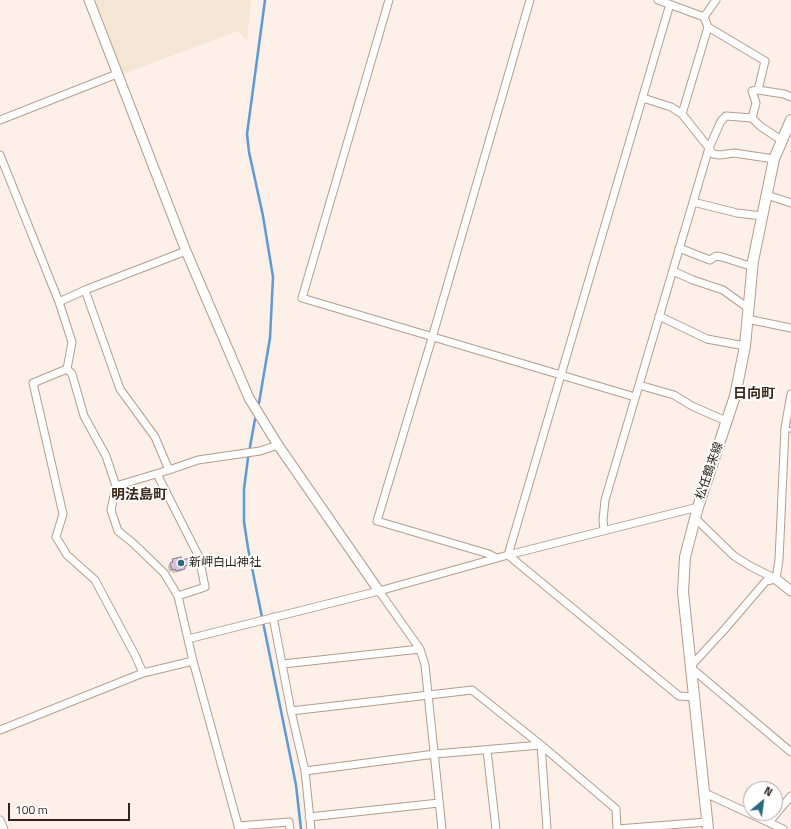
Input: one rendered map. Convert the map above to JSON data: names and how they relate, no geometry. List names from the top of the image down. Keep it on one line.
{"streets":{"main road":["松任鶴来線"]},"districts":["日向町","明法島町"],"places":["新岬白山神社"],"scale_bar":"100 m","north":"top right"}
